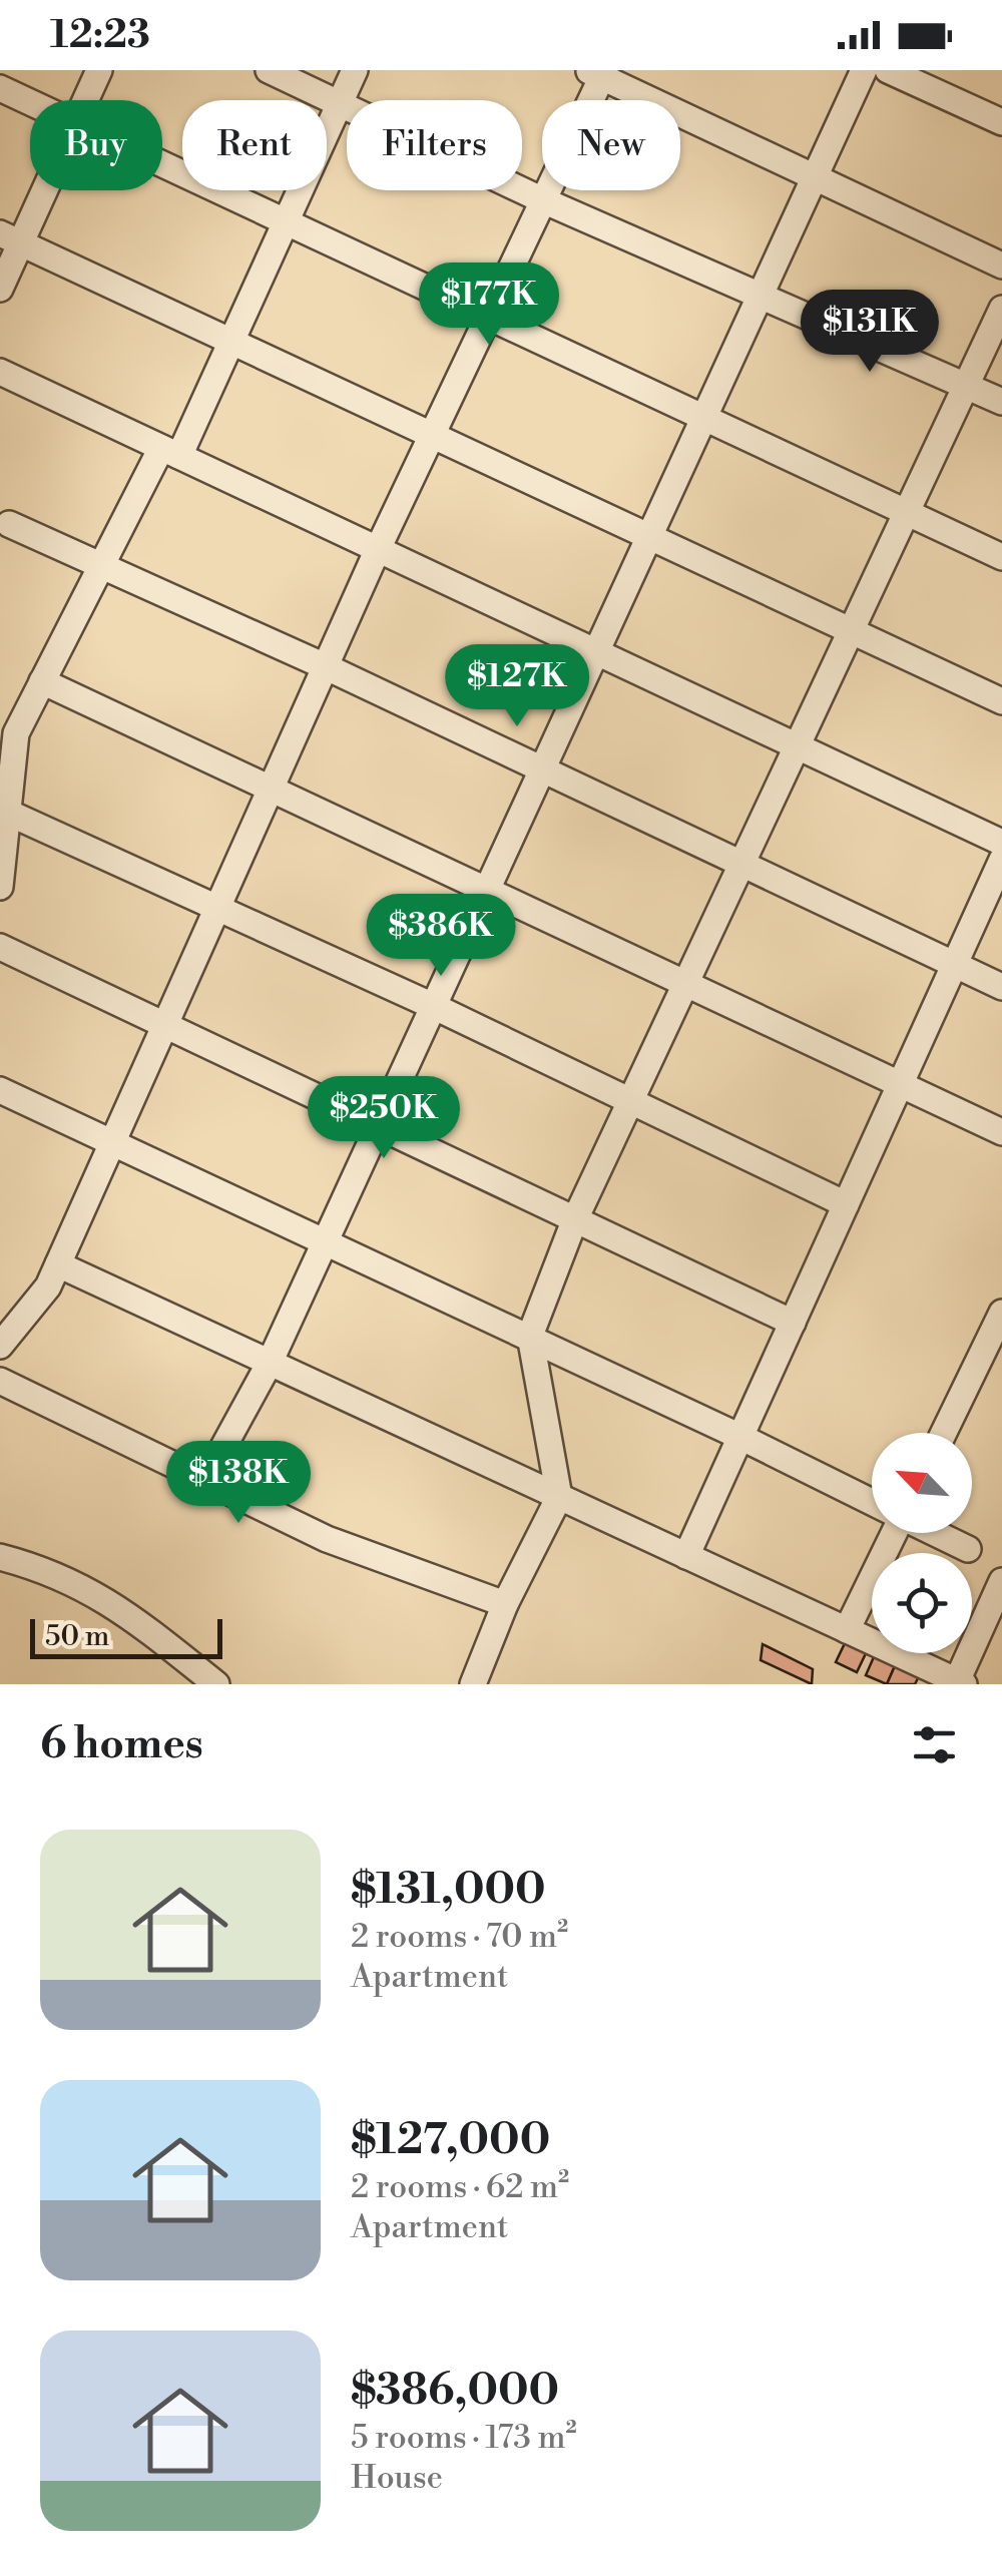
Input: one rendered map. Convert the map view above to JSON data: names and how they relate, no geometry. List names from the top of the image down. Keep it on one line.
{"scale_bar":"50 m","north":"top left","page":{"status":"12:23","chip":["Buy","Rent","Filters","New"],"price":["$177K","$131K","$127K","$386K","$250K","$138K"],"scale":"50 m","heading":"6 homes","list":[{"name":"$131,000","note":"2 rooms · 70 m² · Apartment"},{"name":"$127,000","note":"2 rooms · 62 m² · Apartment"},{"name":"$386,000","note":"5 rooms · 173 m² · House"}]}}
